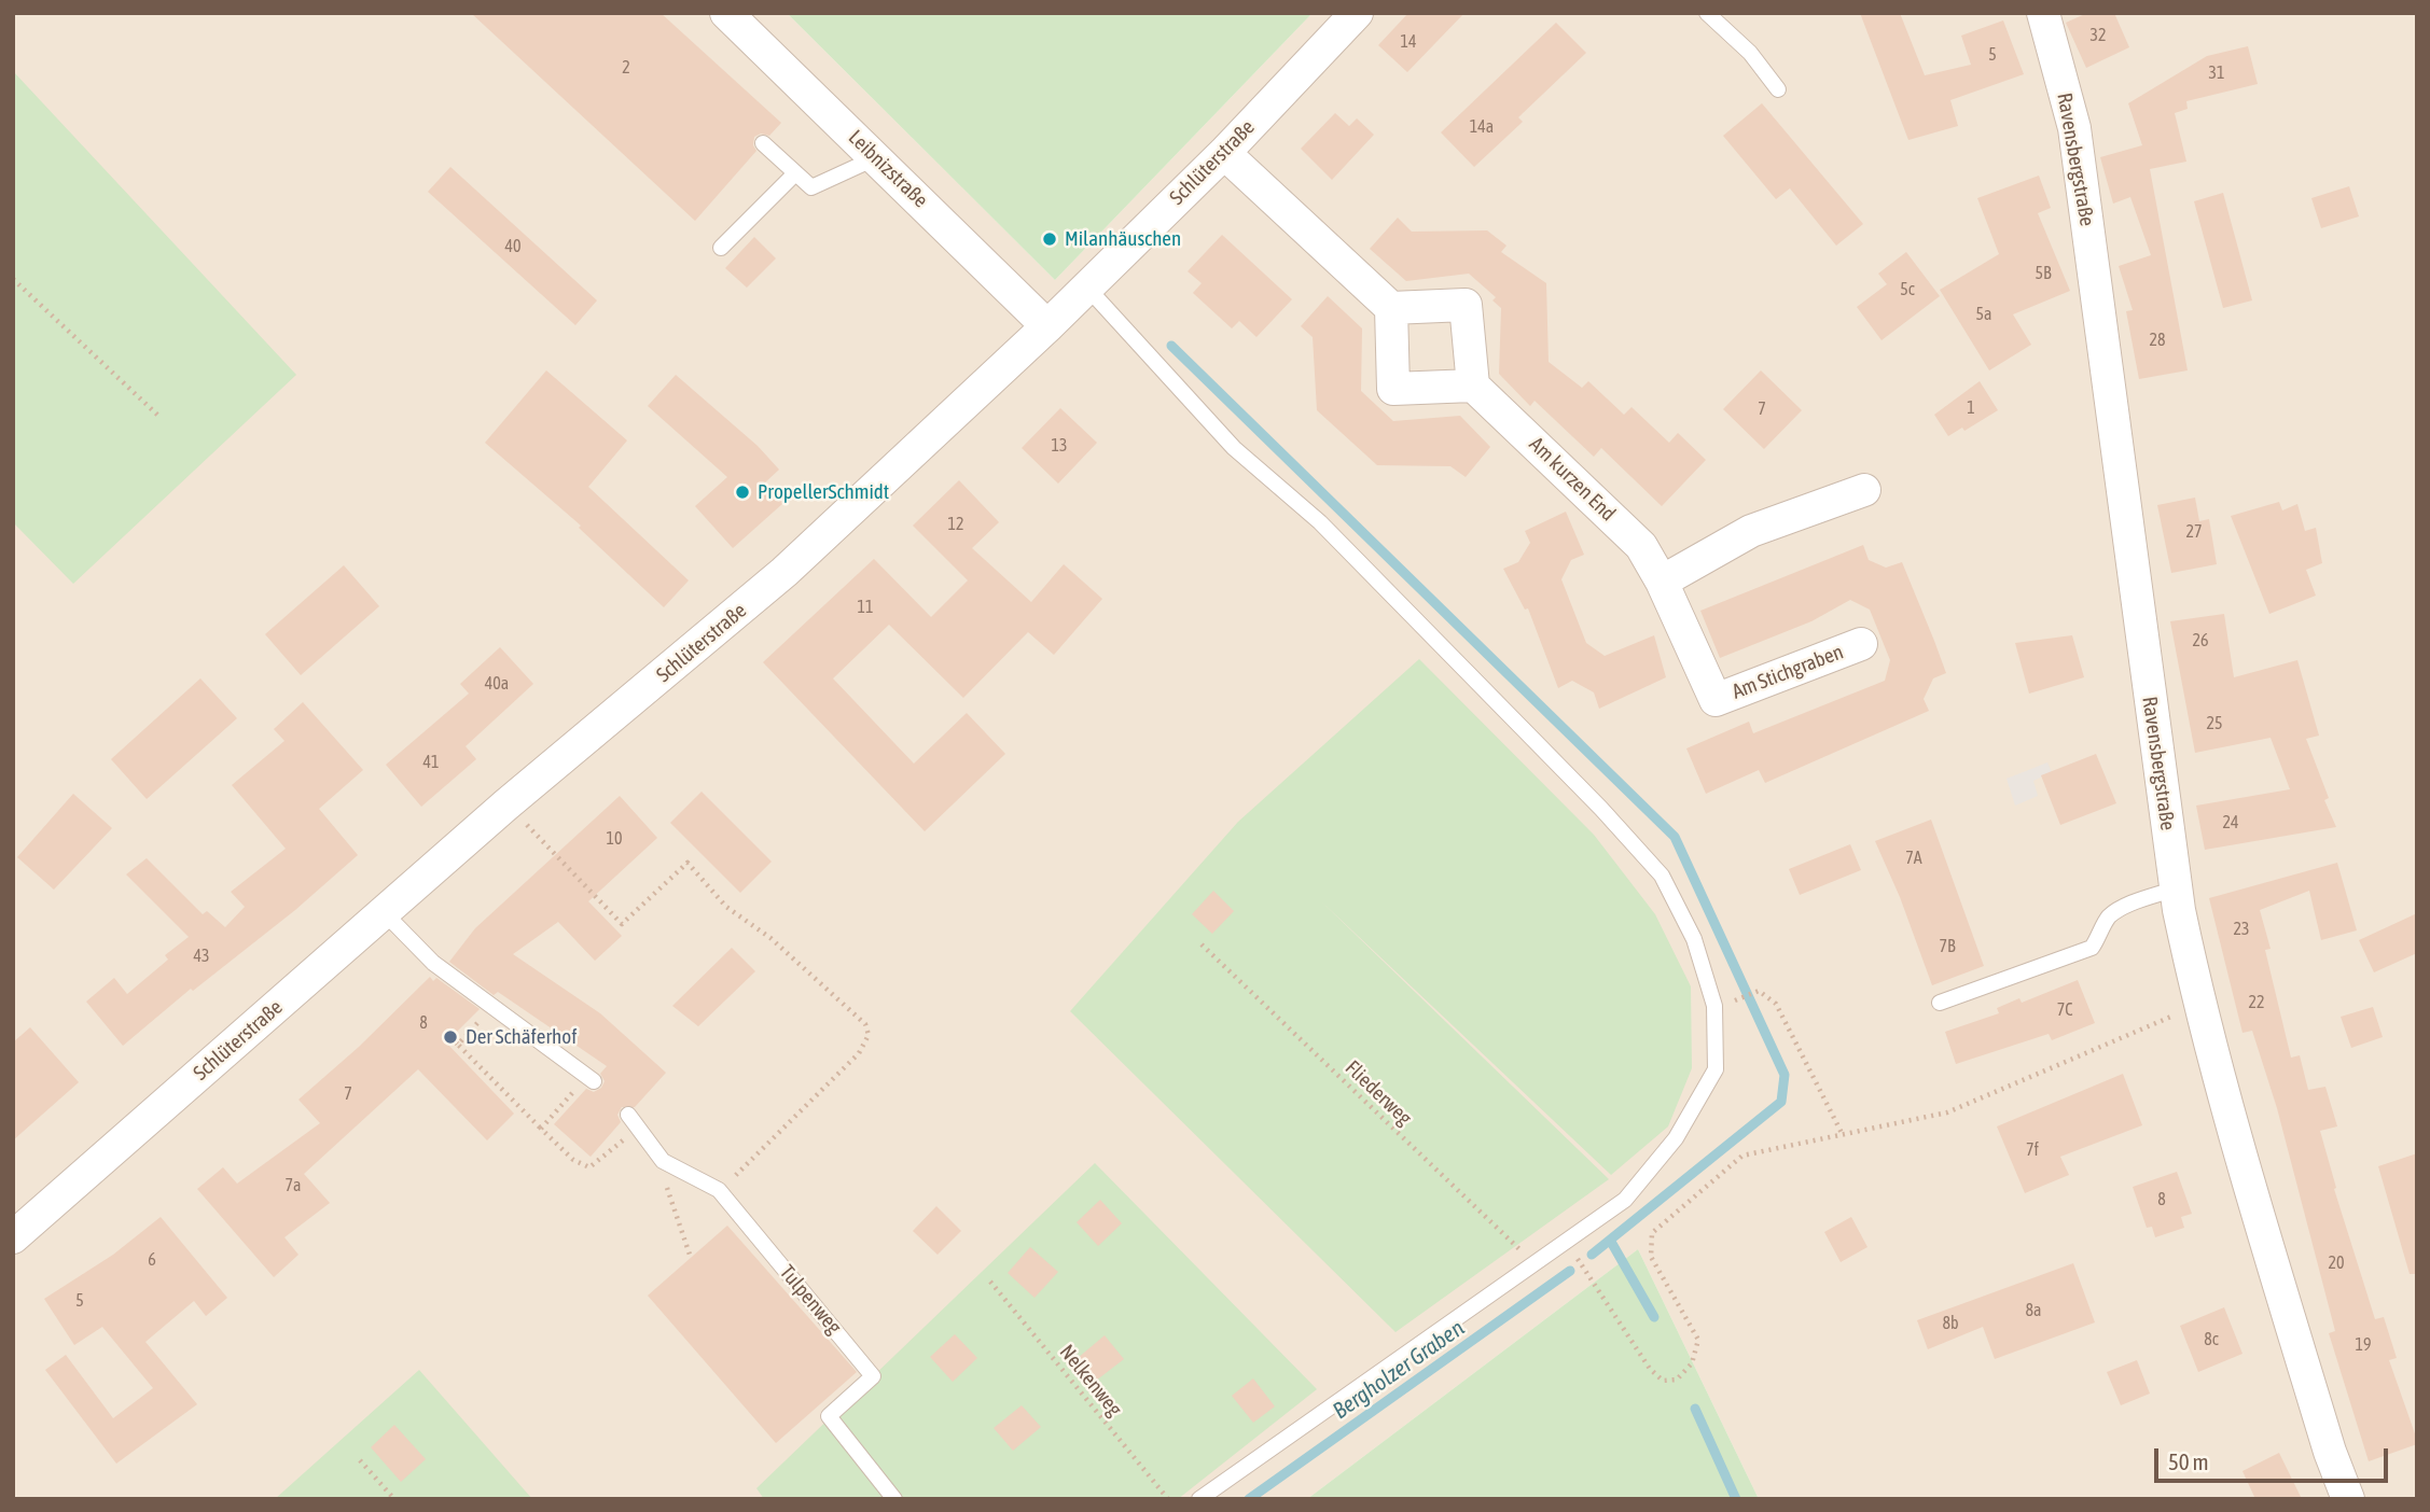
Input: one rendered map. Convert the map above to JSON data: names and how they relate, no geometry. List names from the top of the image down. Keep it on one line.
{"streets":{"street":["Ravensbergstraße","Schlüterstraße","Leibnizstraße","Am kurzen End","Am Stichgraben"],"lane":["Tulpenweg"],"path":["Fliederweg","Nelkenweg"]},"crossings":[["Schlüterstraße","Leibnizstraße"],["Am kurzen End","Am Stichgraben"]],"water":["Bergholzer Graben"],"places":["Milanhäuschen","PropellerSchmidt","Der Schäferhof"],"house_numbers":["32","14","5","2","31","14a","40","5B","5c","5a","28","1","7","13","12","27","11","26","40a","25","41","24","10","7A","23","7B","43","22","7C","8","7","7f","7a","8","6","20","5","8a","8b","8c","19"],"scale_bar":"50 m"}
